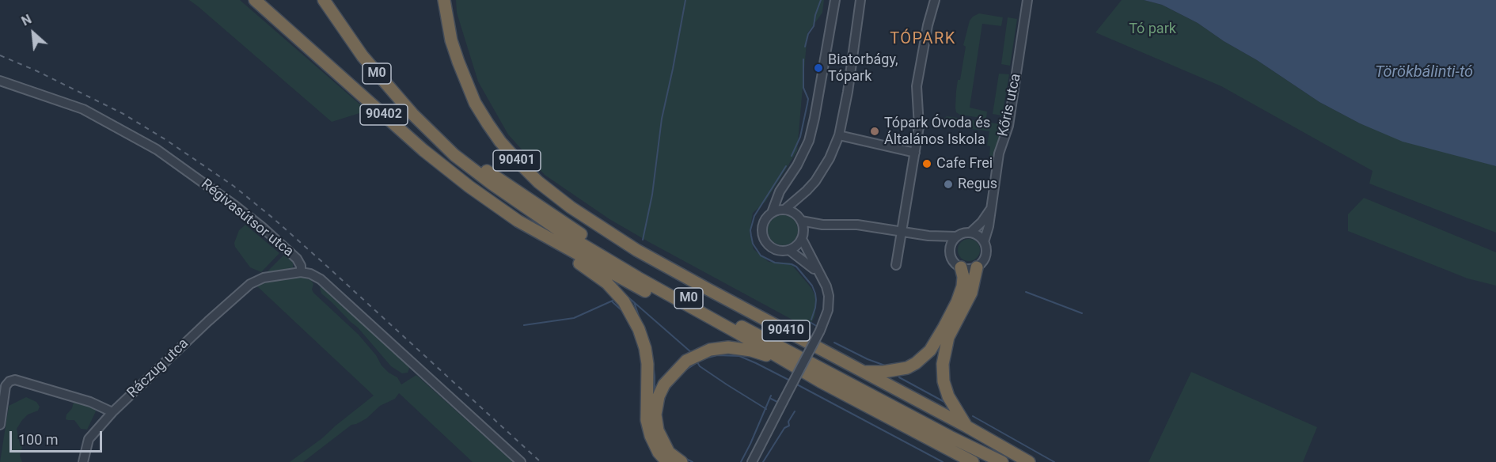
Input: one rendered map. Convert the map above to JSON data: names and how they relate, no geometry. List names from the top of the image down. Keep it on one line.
{"streets":{"highway":["M0","90402","90401","90410"],"street":["Kőris utca","Régivasútsor utca","Ráczug utca"]},"crossings":[["M0","90402"],["90401","90410"],["Régivasútsor utca","Ráczug utca"]],"districts":["TÓPARK"],"water":["Törökbálinti-tó"],"parks":["Tó park"],"places":["Biatorbágy, Tópark","Tópark Óvoda és Általános Iskola","Cafe Frei","Regus"],"scale_bar":"100 m","north":"top left"}
